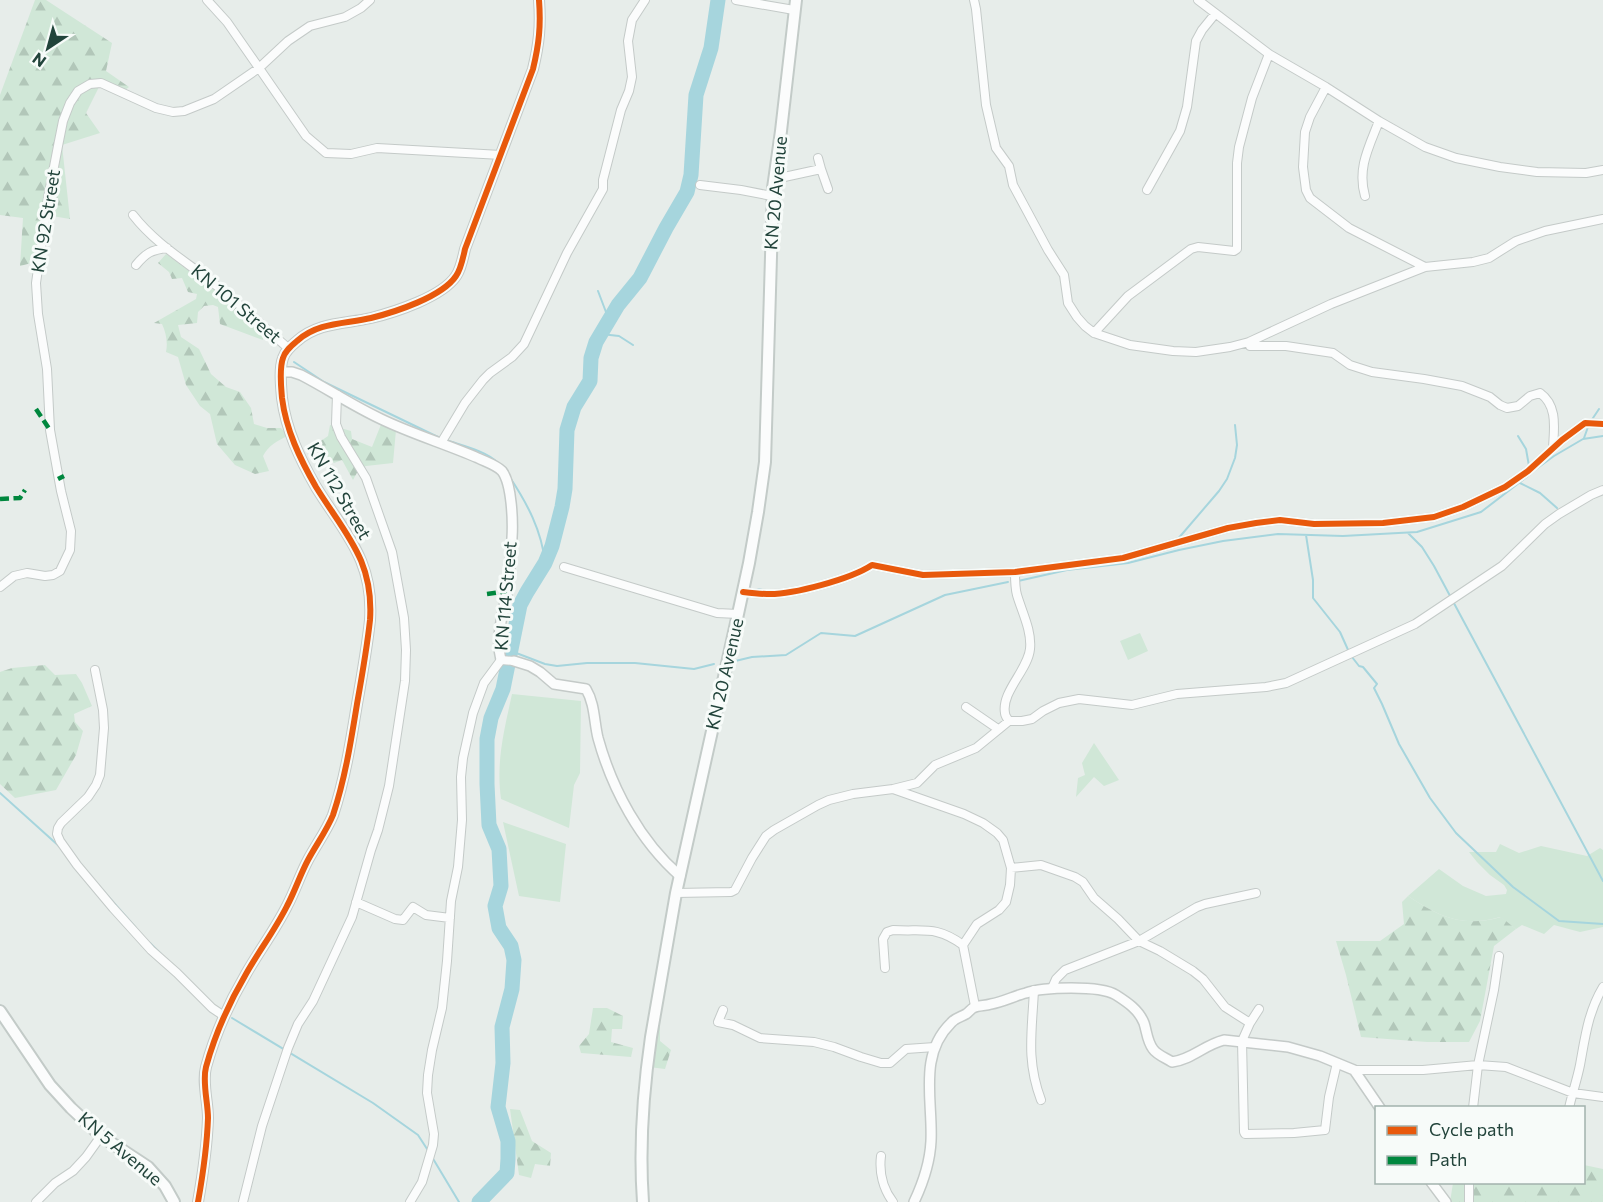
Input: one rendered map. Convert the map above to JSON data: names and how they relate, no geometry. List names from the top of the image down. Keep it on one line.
{"streets":{"main road":["KN 20 Avenue","KN 5 Avenue"],"street":["KN 92 Street","KN 101 Street","KN 112 Street","KN 114 Street"]},"crossings":[["KN 20 Avenue","KN 114 Street"],["KN 101 Street","KN 112 Street"],["KN 112 Street","KN 114 Street"]],"legend":["Cycle path","Path"],"north":"bottom left"}
